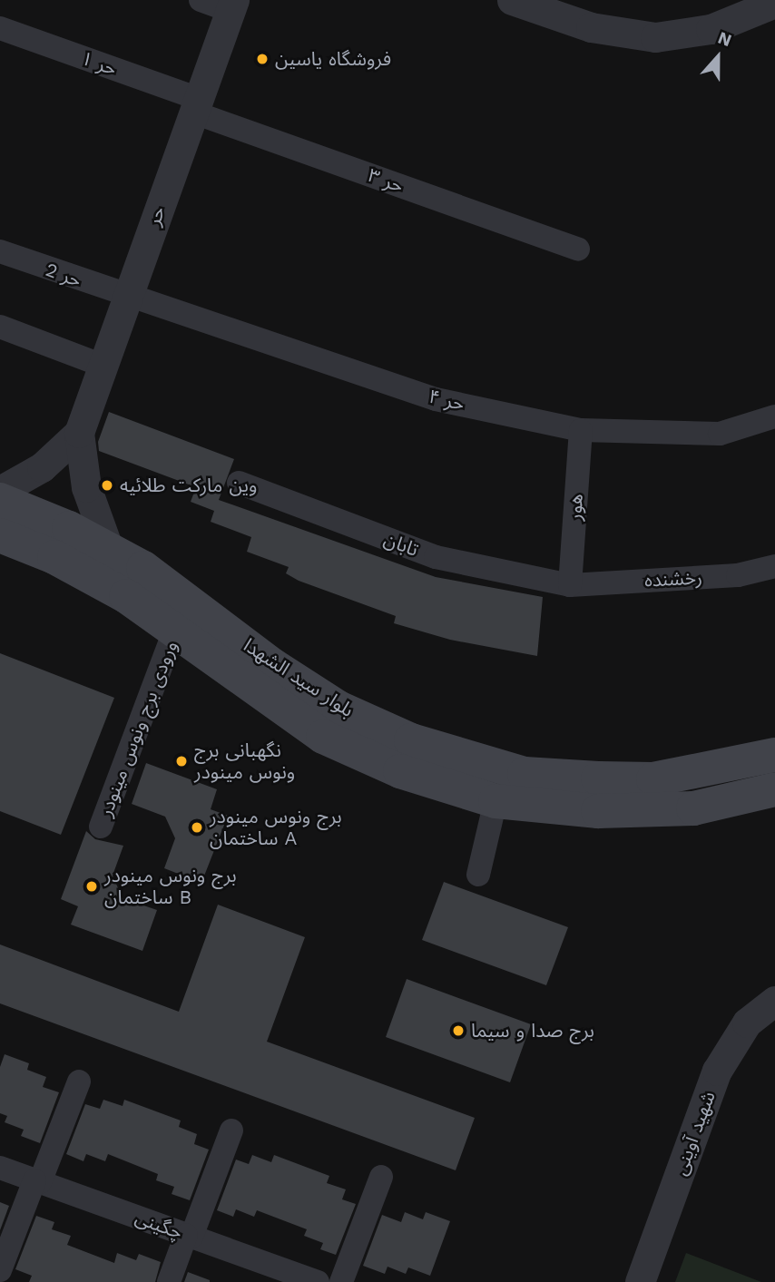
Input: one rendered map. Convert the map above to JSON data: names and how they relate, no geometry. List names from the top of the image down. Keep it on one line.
{"streets":{"main road":["بلوار سید الشهدا"],"street":["حر ۱","حر ۳","حر","حر 2","حر ۴","هور","تابان","رخشنده","ورودی برج ونوس مینودر","شهید آوینی","چگینی"]},"crossings":[["حر ۱","حر ۳"],["حر ۱","حر"],["حر ۳","حر"],["حر","حر 2"],["حر","حر ۴"],["حر","بلوار سید الشهدا"],["حر 2","حر ۴"],["حر ۴","هور"],["هور","تابان"],["هور","رخشنده"],["تابان","رخشنده"],["بلوار سید الشهدا","ورودی برج ونوس مینودر"]],"places":["فروشگاه یاسین","وین مارکت طلائیه","نگهبانی برج ونوس مینودر","برج ونوس مینودر ساختمان A","برج ونوس مینودر ساختمان B","برج صدا و سیما"],"north":"top"}
